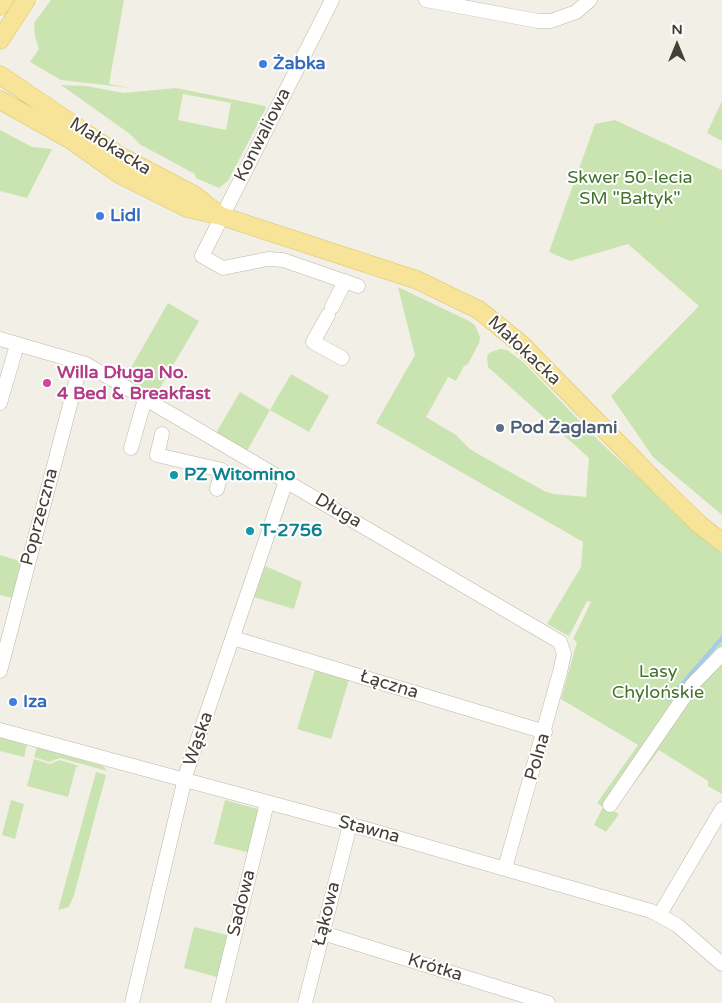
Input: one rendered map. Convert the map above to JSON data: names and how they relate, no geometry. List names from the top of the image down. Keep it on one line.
{"streets":{"main road":["Małokacka"],"street":["Konwaliowa","Długa","Poprzeczna","Łączna","Wąska","Polna","Stawna","Sadowa","Łąkowa","Krótka"]},"crossings":[["Konwaliowa","Małokacka"],["Długa","Poprzeczna"],["Długa","Wąska"],["Długa","Polna"],["Łączna","Wąska"],["Łączna","Polna"],["Wąska","Stawna"],["Polna","Stawna"],["Stawna","Sadowa"],["Stawna","Łąkowa"],["Łąkowa","Krótka"]],"parks":["Skwer 50-lecia SM \"Bałtyk\"","Lasy Chylońskie"],"places":["Żabka","Lidl","Willa Długa No. 4 Bed & Breakfast","Pod Żaglami","PZ Witomino","T-2756","Iza"],"north":"top"}
